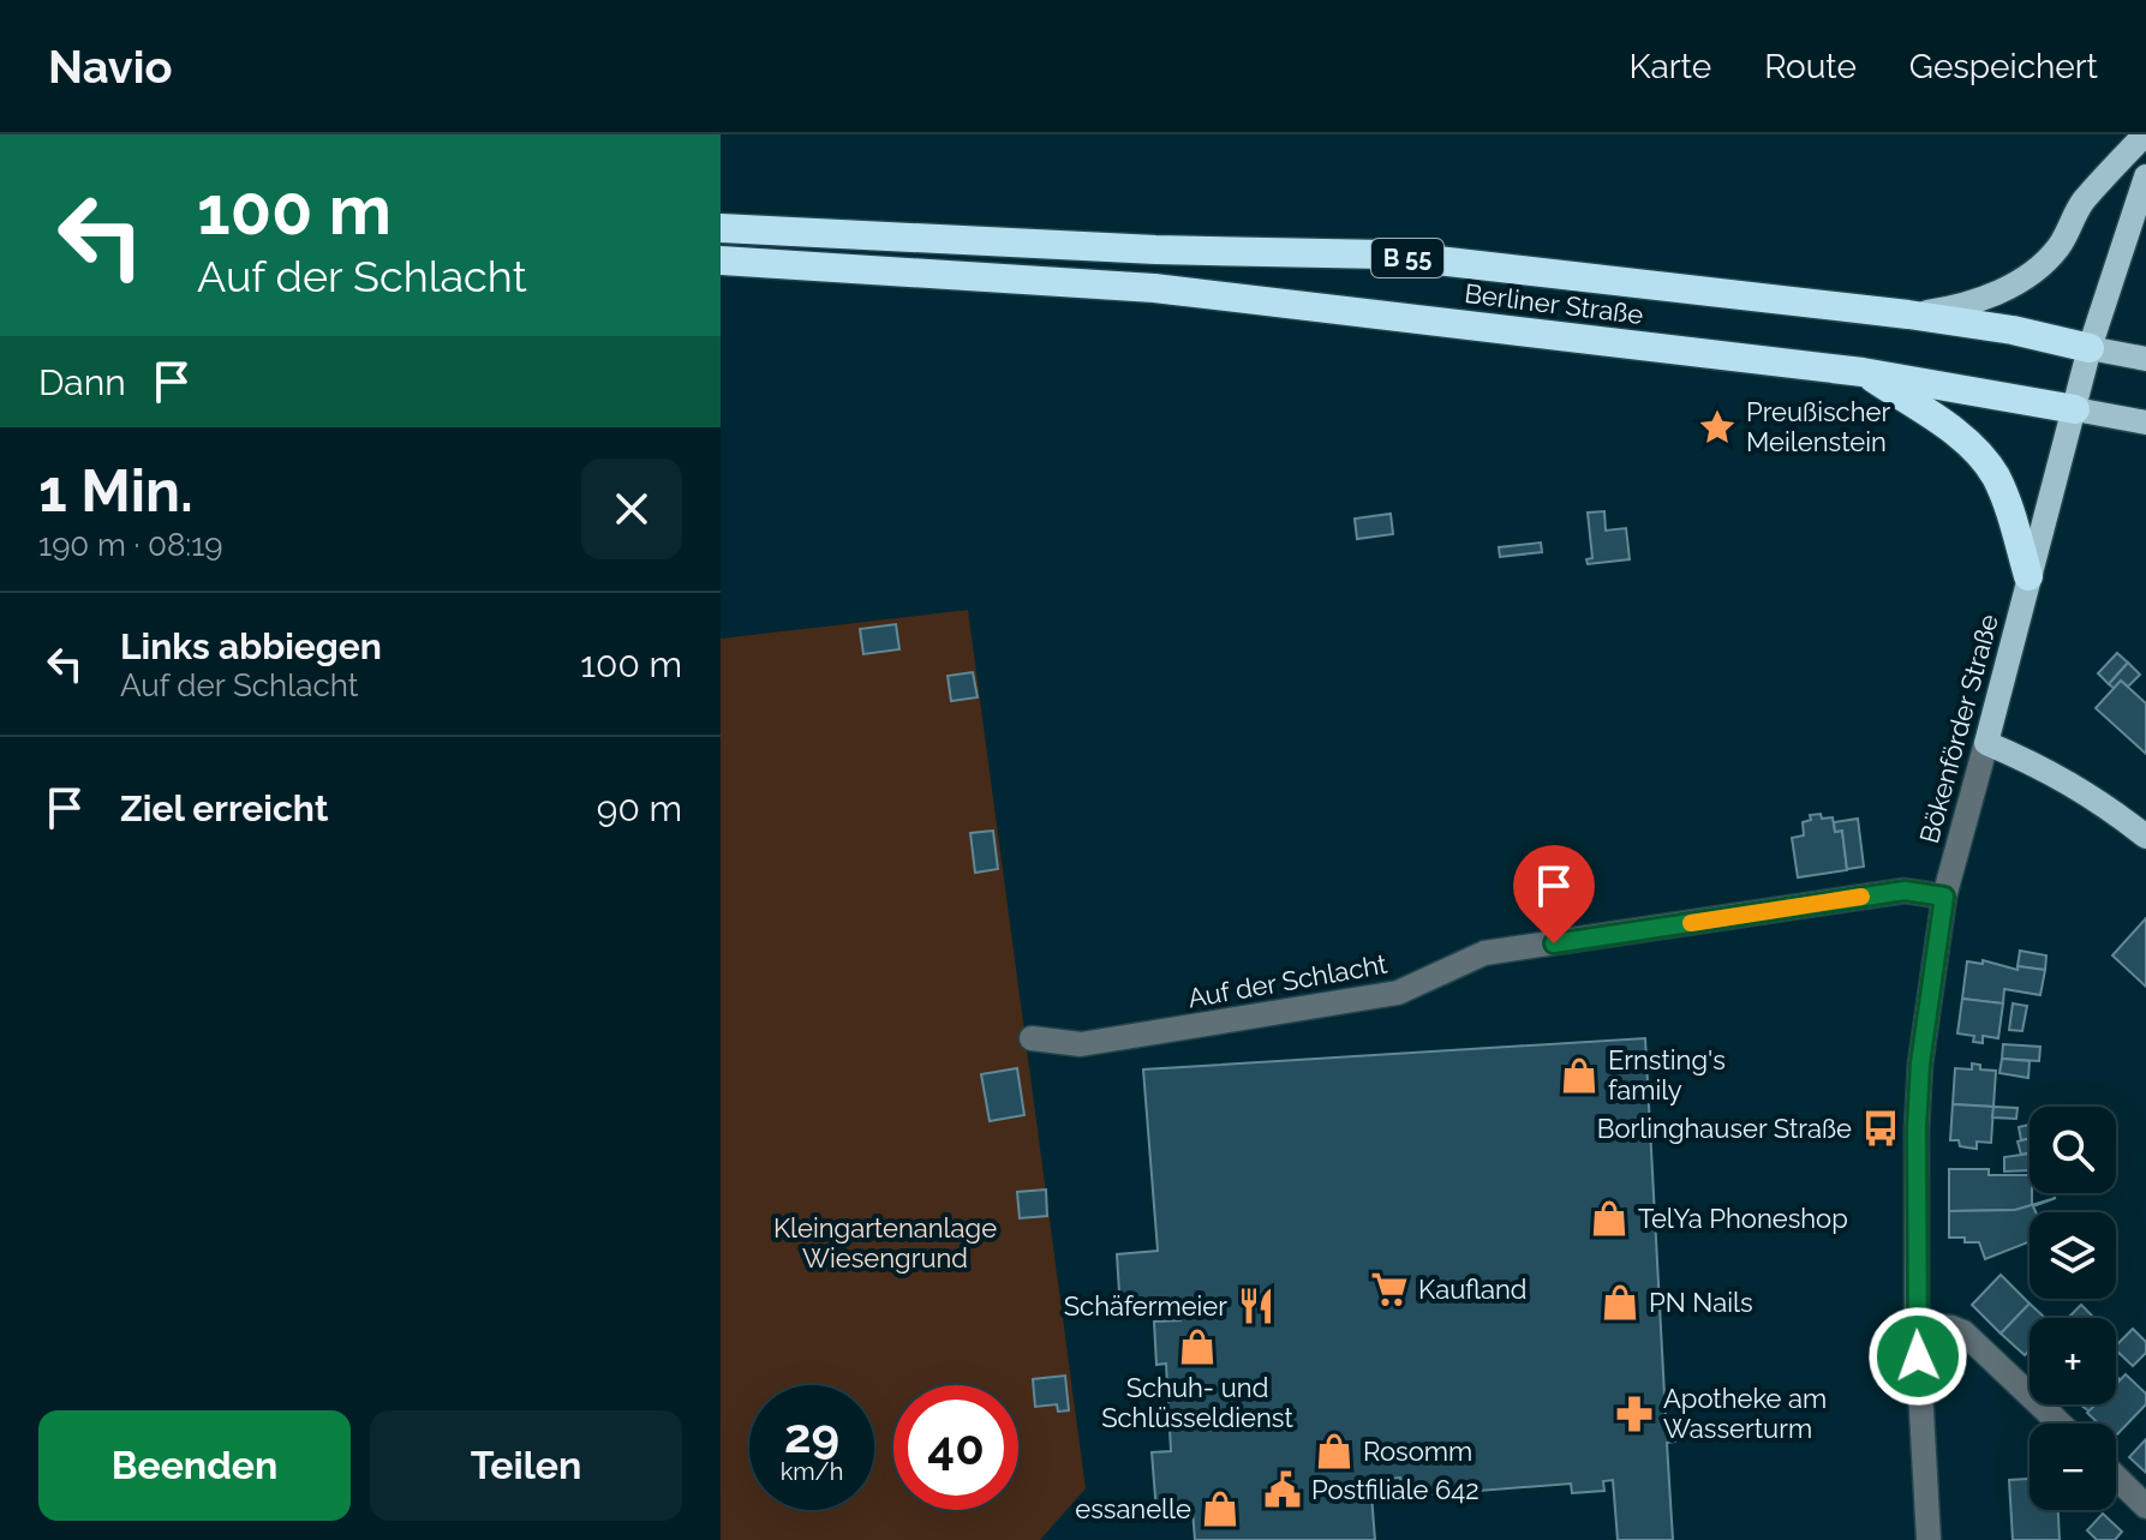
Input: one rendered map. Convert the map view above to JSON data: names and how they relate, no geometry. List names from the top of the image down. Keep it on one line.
{"streets":{"highway":["B 55","Berliner Straße"],"main road":["Bökenförder Straße"],"street":["Auf der Schlacht"]},"crossings":[["Berliner Straße","Bökenförder Straße"],["Bökenförder Straße","Auf der Schlacht"]],"parks":["Kleingartenanlage Wiesengrund"],"places":{"place":["Preußischer Meilenstein"],"shop":["Ernsting's family","TelYa Phoneshop","PN Nails","Schuh- und Schlüsseldienst","Rosomm","essanelle"],"bus stop":["Borlinghauser Straße"],"supermarket":["Kaufland"],"restaurant":["Schäfermeier"],"pharmacy":["Apotheke am Wasserturm"],"public building":["Postfiliale 642"]},"page":{"header":"Navio","nav":["Karte","Route","Gespeichert"],"turn":["100 m","Auf der Schlacht"],"then":"Dann","heading":["1 Min.","190 m · 08:19"],"list":[{"name":"Links abbiegen","note":"Auf der Schlacht","value":"100 m"},{"name":"Ziel erreicht","value":"90 m"}],"map_buttons":["+","−"],"speed":"29 km/h","limit":"40","buttons":["Beenden","Teilen"]}}
